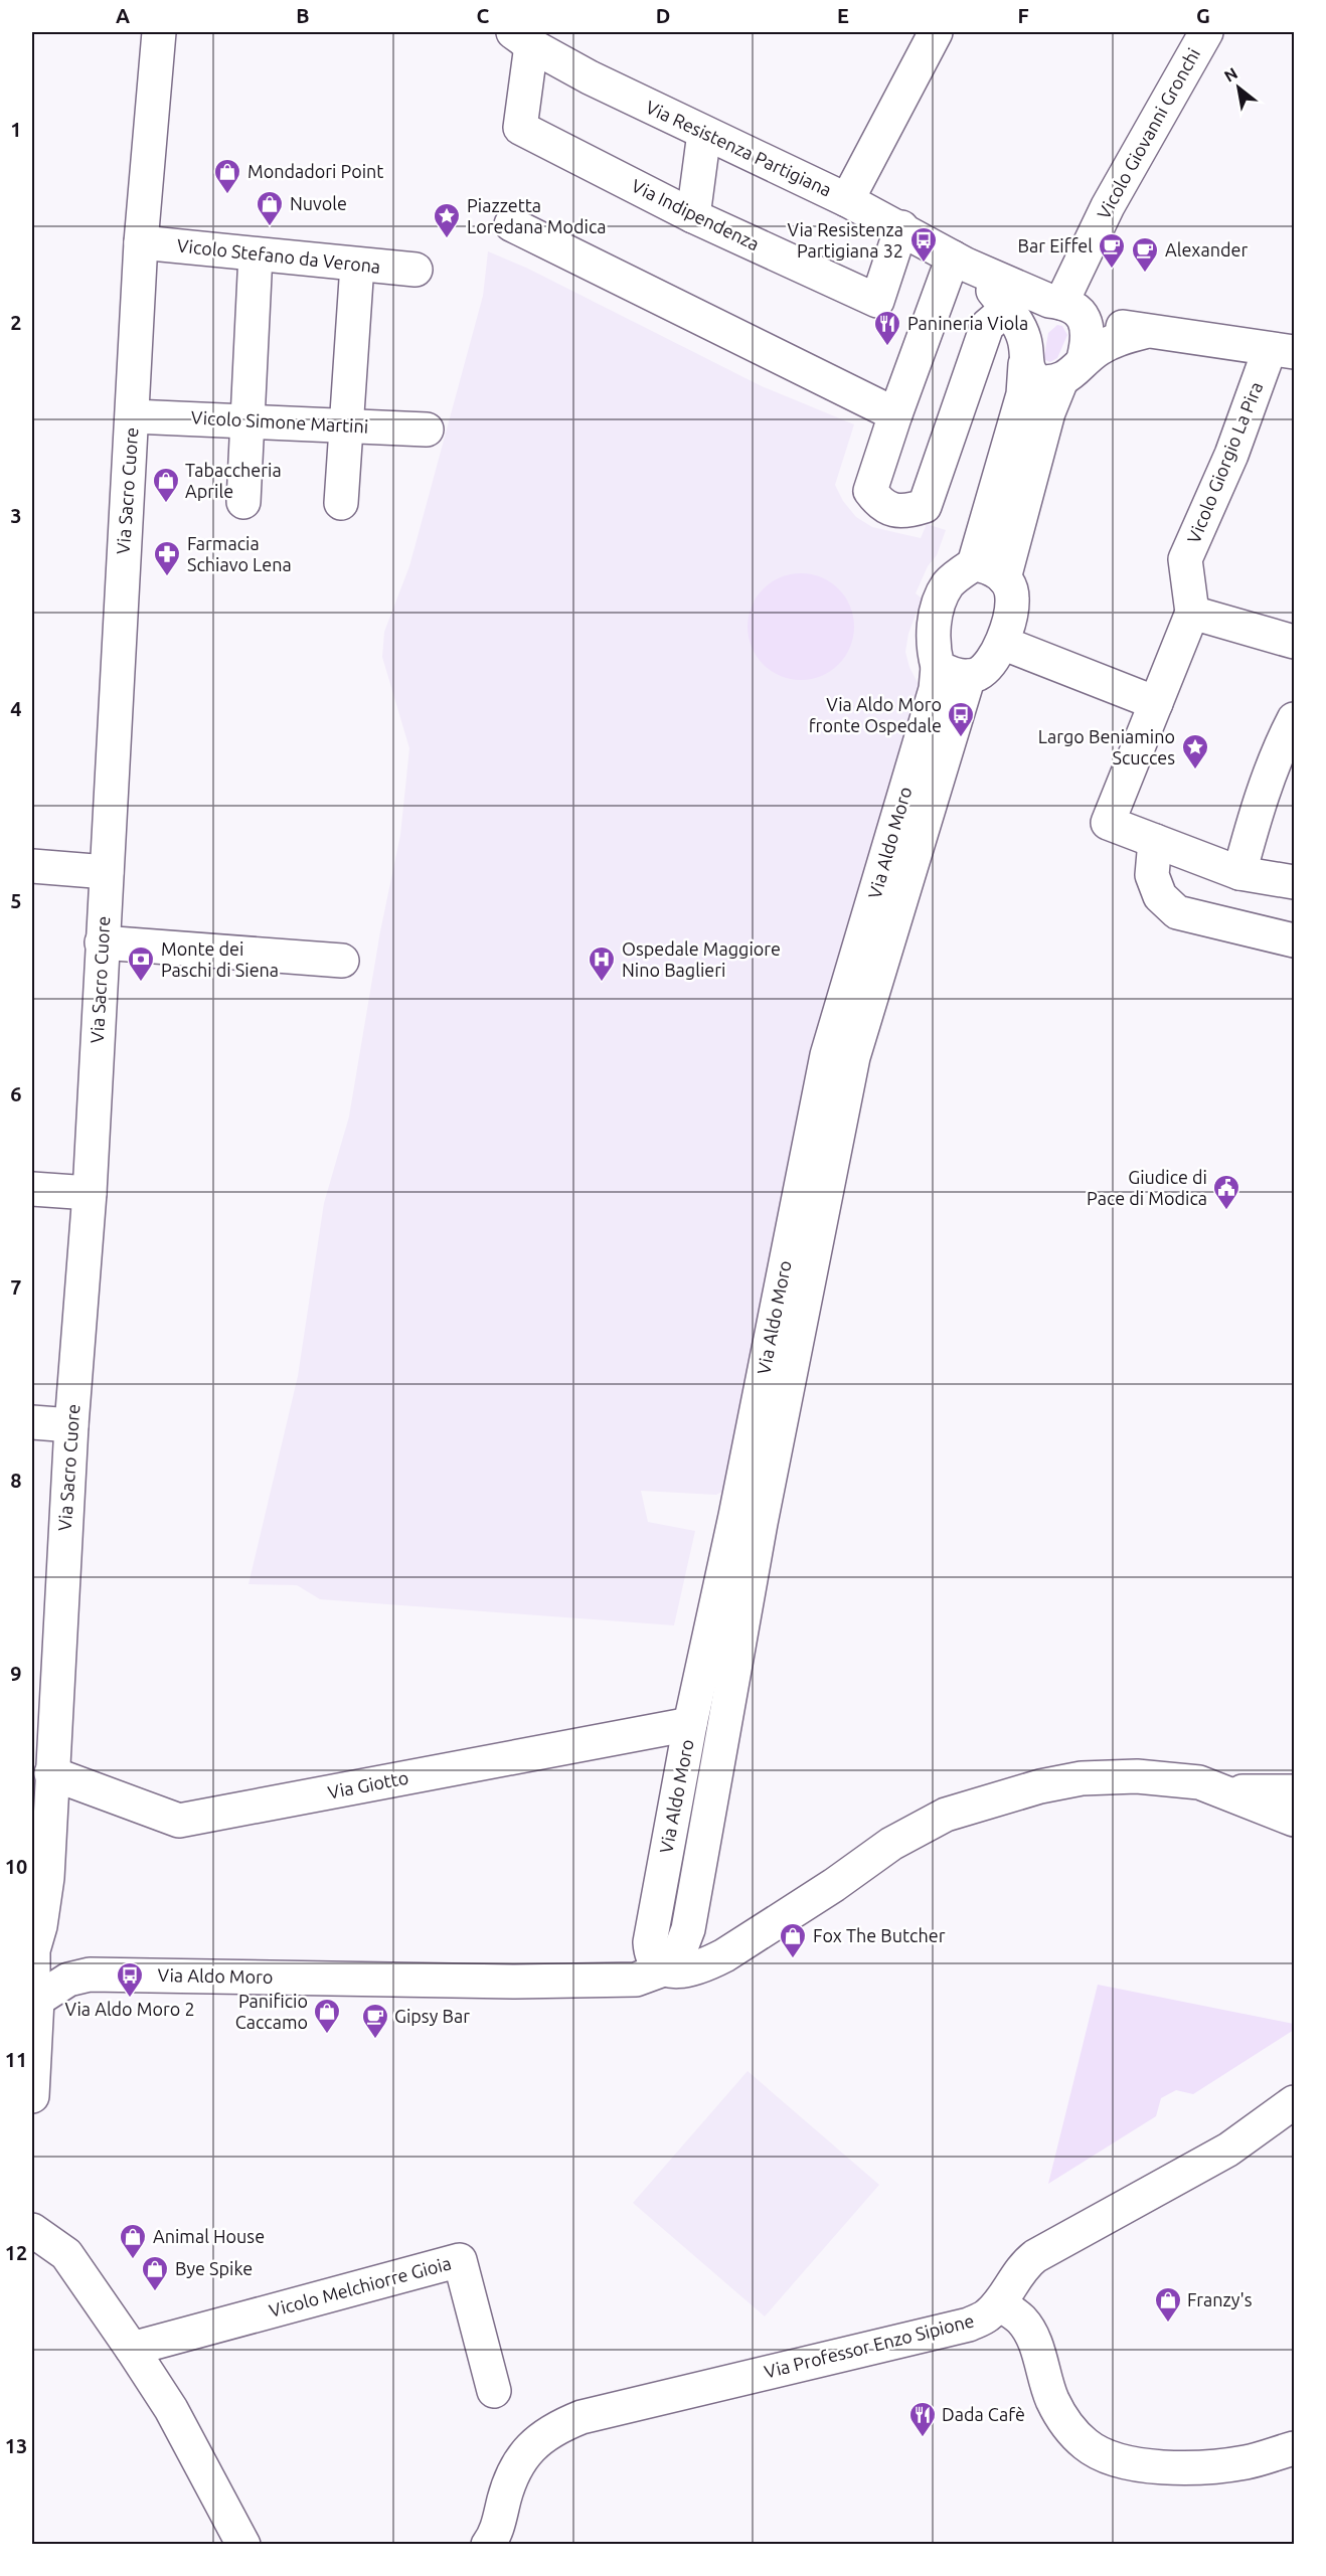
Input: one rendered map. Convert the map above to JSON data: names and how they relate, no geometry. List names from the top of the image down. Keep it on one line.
{"streets":{"street":["Vicolo Giovanni Gronchi","Via Resistenza Partigiana","Via Indipendenza","Vicolo Stefano da Verona","Vicolo Simone Martini","Vicolo Giorgio La Pira","Via Sacro Cuore","Via Aldo Moro","Via Giotto","Vicolo Melchiorre Gioia","Via Professor Enzo Sipione"]},"crossings":[["Via Resistenza Partigiana","Via Indipendenza"],["Vicolo Stefano da Verona","Via Sacro Cuore"],["Vicolo Simone Martini","Via Sacro Cuore"],["Via Sacro Cuore","Via Giotto"],["Via Aldo Moro","Via Giotto"]],"places":{"shop":["Mondadori Point","Nuvole","Tabaccheria Aprile","Fox The Butcher","Panificio Caccamo","Animal House","Bye Spike","Franzy's"],"place":["Piazzetta Loredana Modica","Largo Beniamino Scucces"],"bus stop":["Via Resistenza Partigiana 32","Via Aldo Moro fronte Ospedale","Via Aldo Moro 2"],"cafe":["Bar Eiffel","Alexander","Gipsy Bar"],"restaurant":["Panineria Viola","Dada Cafè"],"pharmacy":["Farmacia Schiavo Lena"],"bank":["Monte dei Paschi di Siena"],"hospital":["Ospedale Maggiore Nino Baglieri"],"public building":["Giudice di Pace di Modica"]},"north":"top left","grid":{"columns":["A","B","C","D","E","F","G"],"rows":["1","2","3","4","5","6","7","8","9","10","11","12","13"]}}
